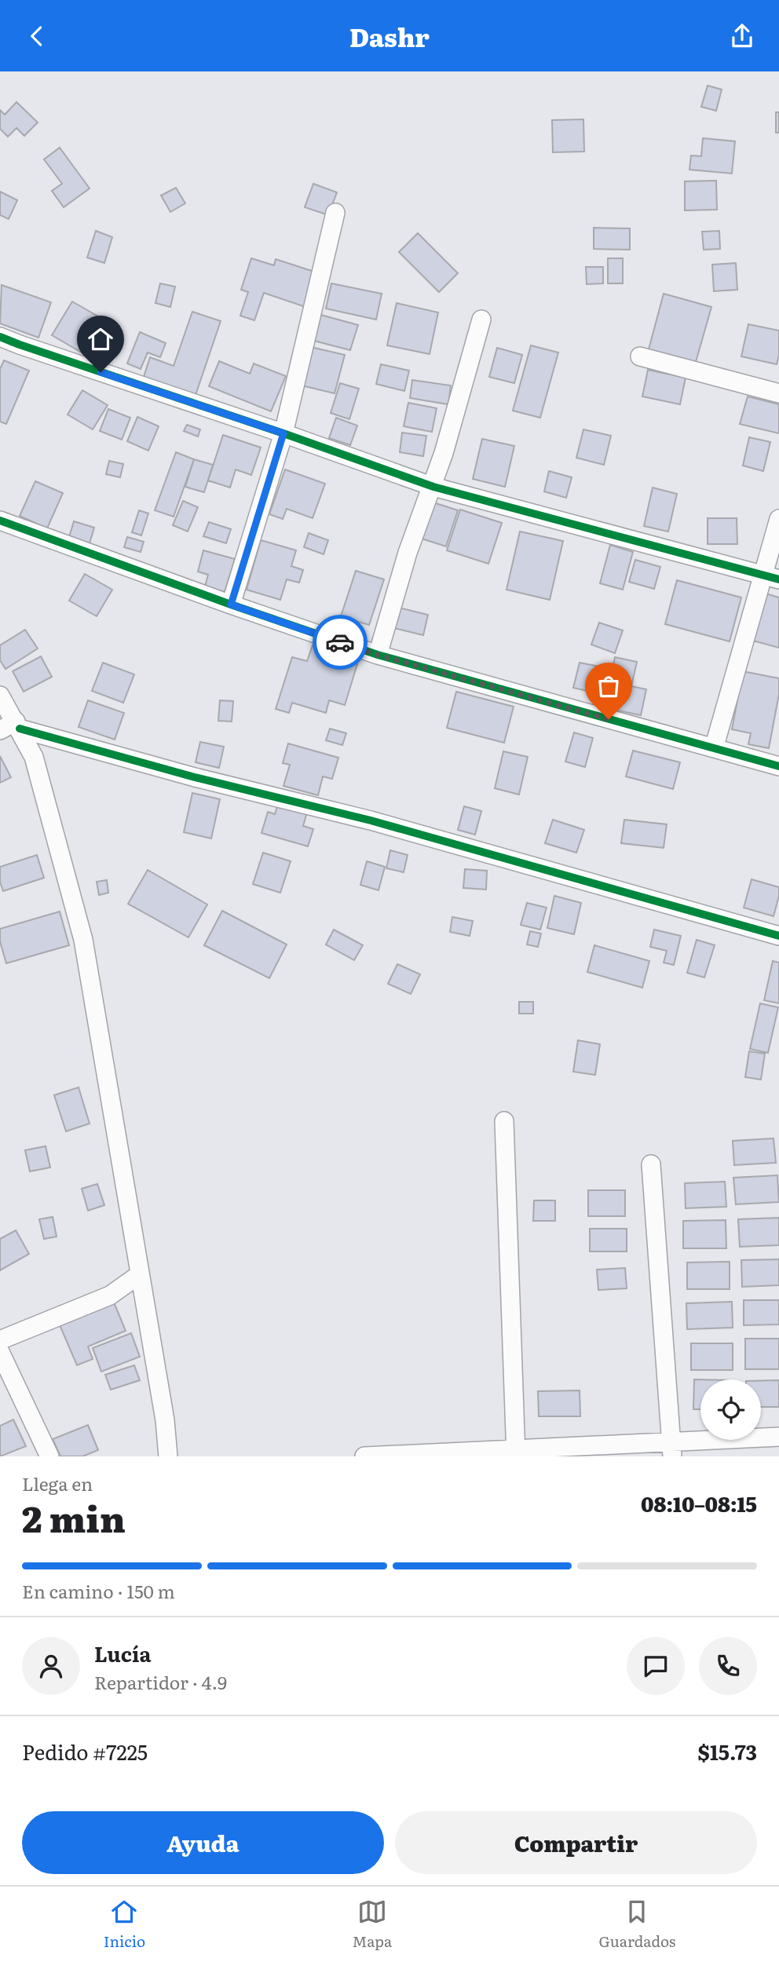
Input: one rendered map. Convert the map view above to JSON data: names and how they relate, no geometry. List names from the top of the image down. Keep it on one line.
{"page":{"header":"Dashr","heading":["2 min","Llega en","08:10–08:15"],"panel":["Lucía","Repartidor · 4.9","Pedido #7225","$15.73"],"bar":"En camino · 150 m","buttons":["Ayuda","Compartir"],"tabs":["Inicio","Mapa","Guardados"]}}
